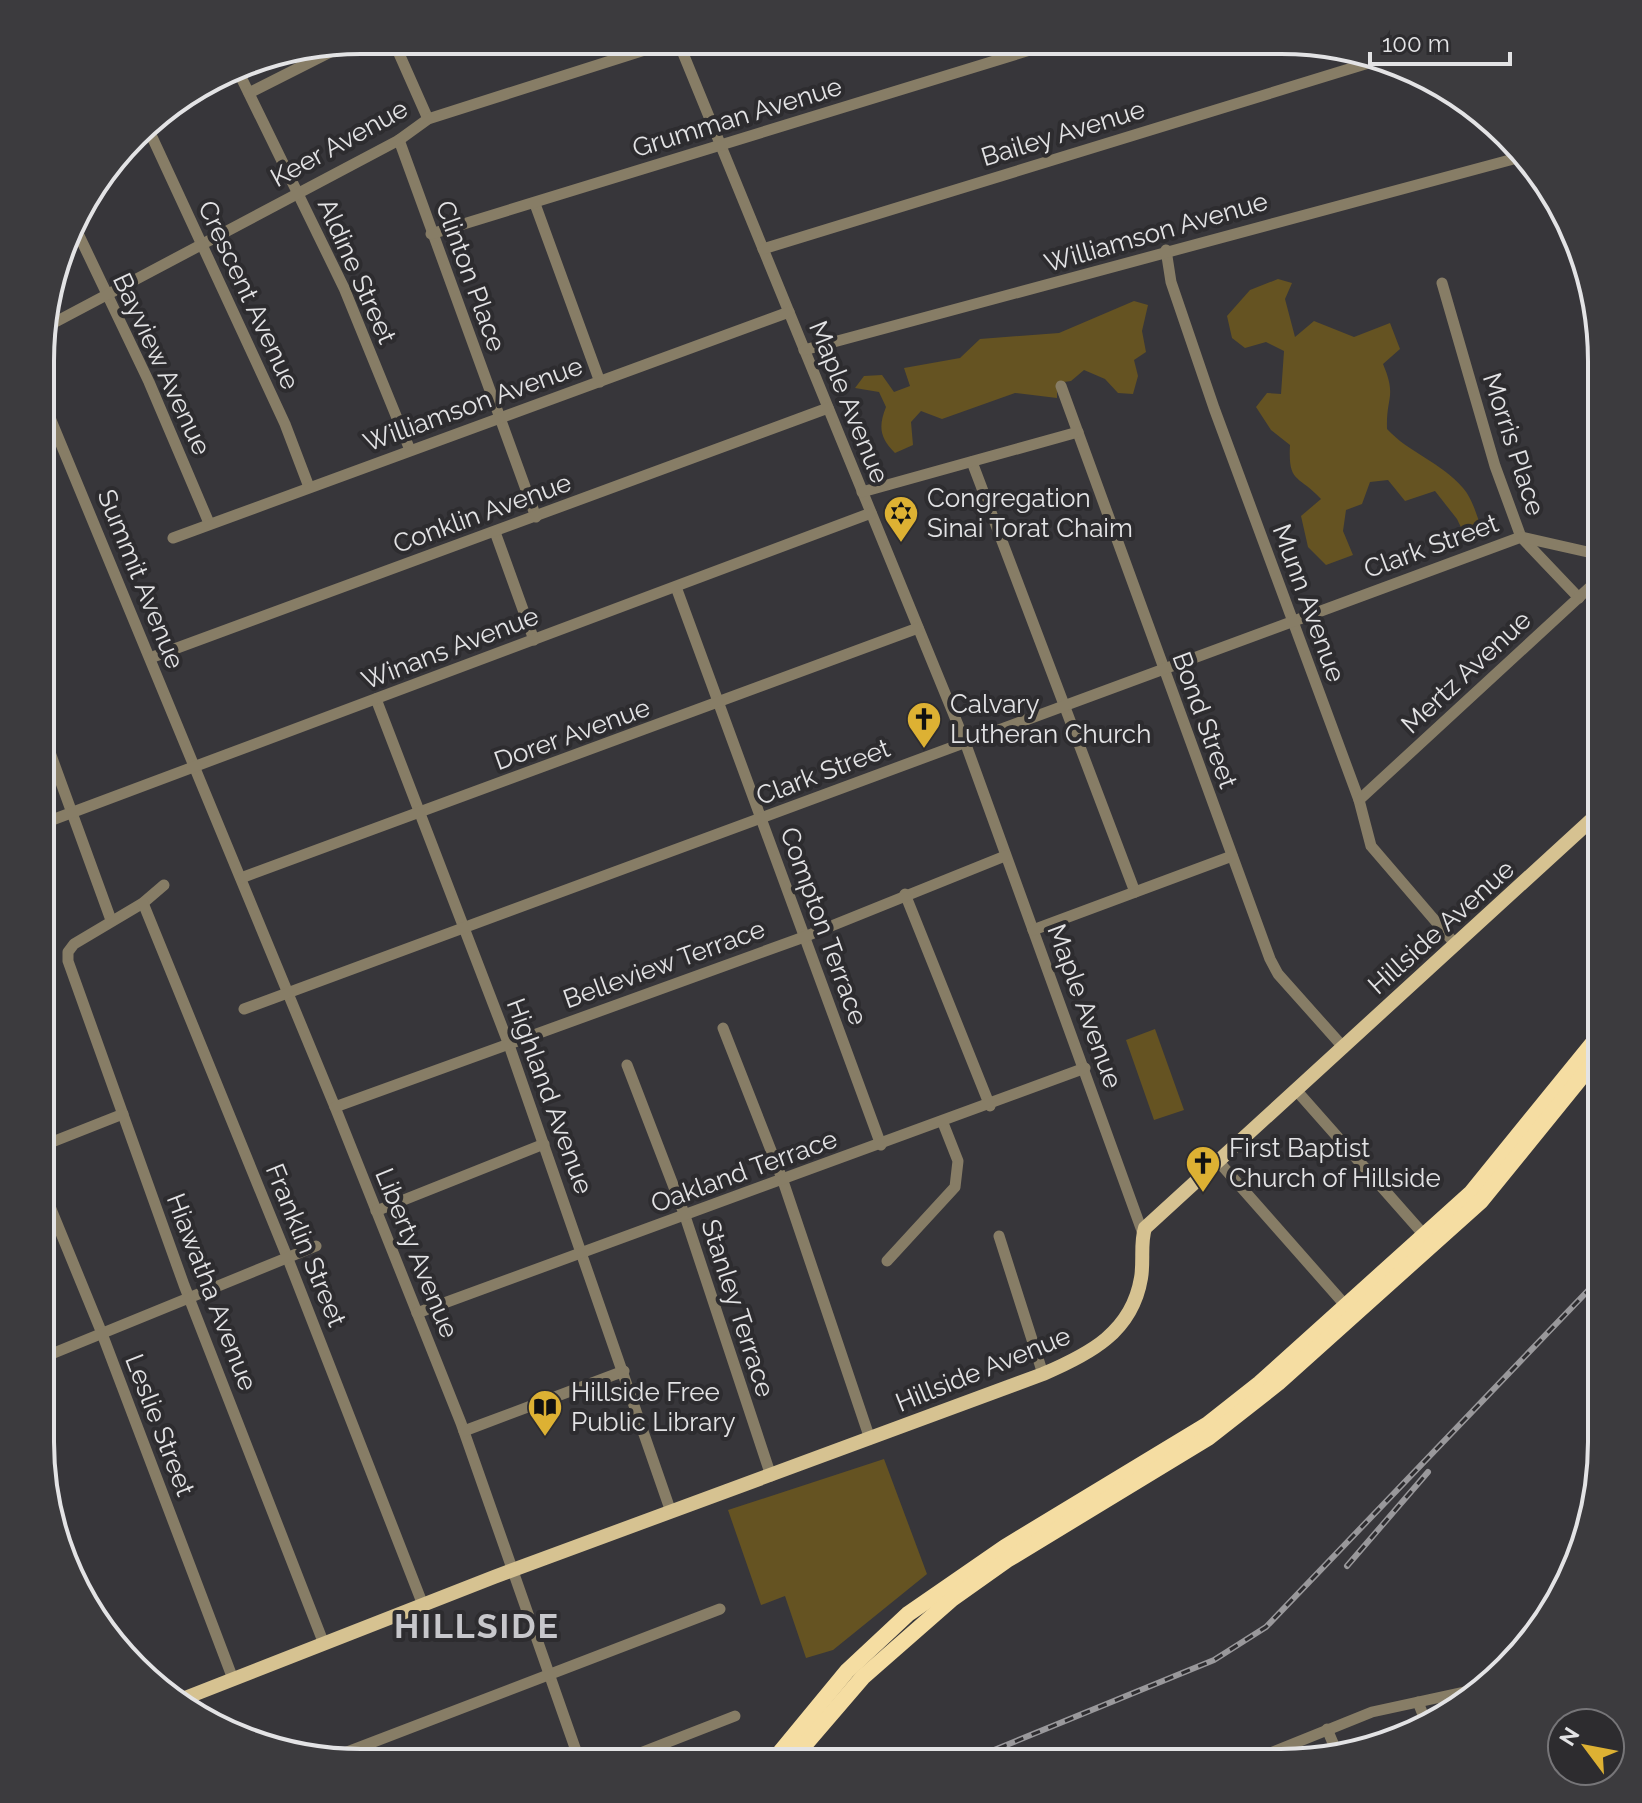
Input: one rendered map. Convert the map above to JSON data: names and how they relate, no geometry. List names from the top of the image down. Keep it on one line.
{"streets":{"main road":["Hillside Avenue"],"street":["Grumman Avenue","Bailey Avenue","Keer Avenue","Williamson Avenue","Aldine Street","Clinton Place","Crescent Avenue","Bayview Avenue","Maple Avenue","Morris Place","Conklin Avenue","Clark Street","Summit Avenue","Munn Avenue","Winans Avenue","Mertz Avenue","Bond Street","Dorer Avenue","Compton Terrace","Belleview Terrace","Highland Avenue","Oakland Terrace","Franklin Street","Liberty Avenue","Hiawatha Avenue","Stanley Terrace","Leslie Street"]},"crossings":[["Grumman Avenue","Clinton Place"],["Grumman Avenue","Maple Avenue"],["Bailey Avenue","Maple Avenue"],["Keer Avenue","Aldine Street"],["Keer Avenue","Clinton Place"],["Keer Avenue","Crescent Avenue"],["Keer Avenue","Bayview Avenue"],["Williamson Avenue","Aldine Street"],["Williamson Avenue","Clinton Place"],["Williamson Avenue","Crescent Avenue"],["Williamson Avenue","Bayview Avenue"],["Williamson Avenue","Maple Avenue"],["Williamson Avenue","Munn Avenue"],["Clinton Place","Conklin Avenue"],["Maple Avenue","Conklin Avenue"],["Maple Avenue","Clark Street"],["Maple Avenue","Winans Avenue"],["Maple Avenue","Dorer Avenue"],["Maple Avenue","Hillside Avenue"],["Maple Avenue","Belleview Terrace"],["Maple Avenue","Oakland Terrace"],["Morris Place","Clark Street"],["Morris Place","Mertz Avenue"],["Conklin Avenue","Summit Avenue"],["Clark Street","Munn Avenue"],["Clark Street","Bond Street"],["Clark Street","Compton Terrace"],["Clark Street","Highland Avenue"],["Clark Street","Liberty Avenue"],["Summit Avenue","Winans Avenue"],["Summit Avenue","Liberty Avenue"],["Munn Avenue","Mertz Avenue"],["Munn Avenue","Hillside Avenue"],["Winans Avenue","Compton Terrace"],["Winans Avenue","Highland Avenue"],["Winans Avenue","Liberty Avenue"],["Bond Street","Hillside Avenue"],["Dorer Avenue","Compton Terrace"],["Dorer Avenue","Highland Avenue"],["Dorer Avenue","Liberty Avenue"],["Compton Terrace","Belleview Terrace"],["Compton Terrace","Oakland Terrace"],["Hillside Avenue","Highland Avenue"],["Hillside Avenue","Franklin Street"],["Hillside Avenue","Liberty Avenue"],["Hillside Avenue","Hiawatha Avenue"],["Hillside Avenue","Stanley Terrace"],["Hillside Avenue","Leslie Street"],["Belleview Terrace","Highland Avenue"],["Belleview Terrace","Liberty Avenue"],["Highland Avenue","Oakland Terrace"],["Oakland Terrace","Liberty Avenue"],["Oakland Terrace","Stanley Terrace"]],"districts":["HILLSIDE"],"places":{"synagogue":["Congregation Sinai Torat Chaim"],"church":["Calvary Lutheran Church","First Baptist Church of Hillside"],"library":["Hillside Free Public Library"]},"scale_bar":"100 m","north":"top left"}
